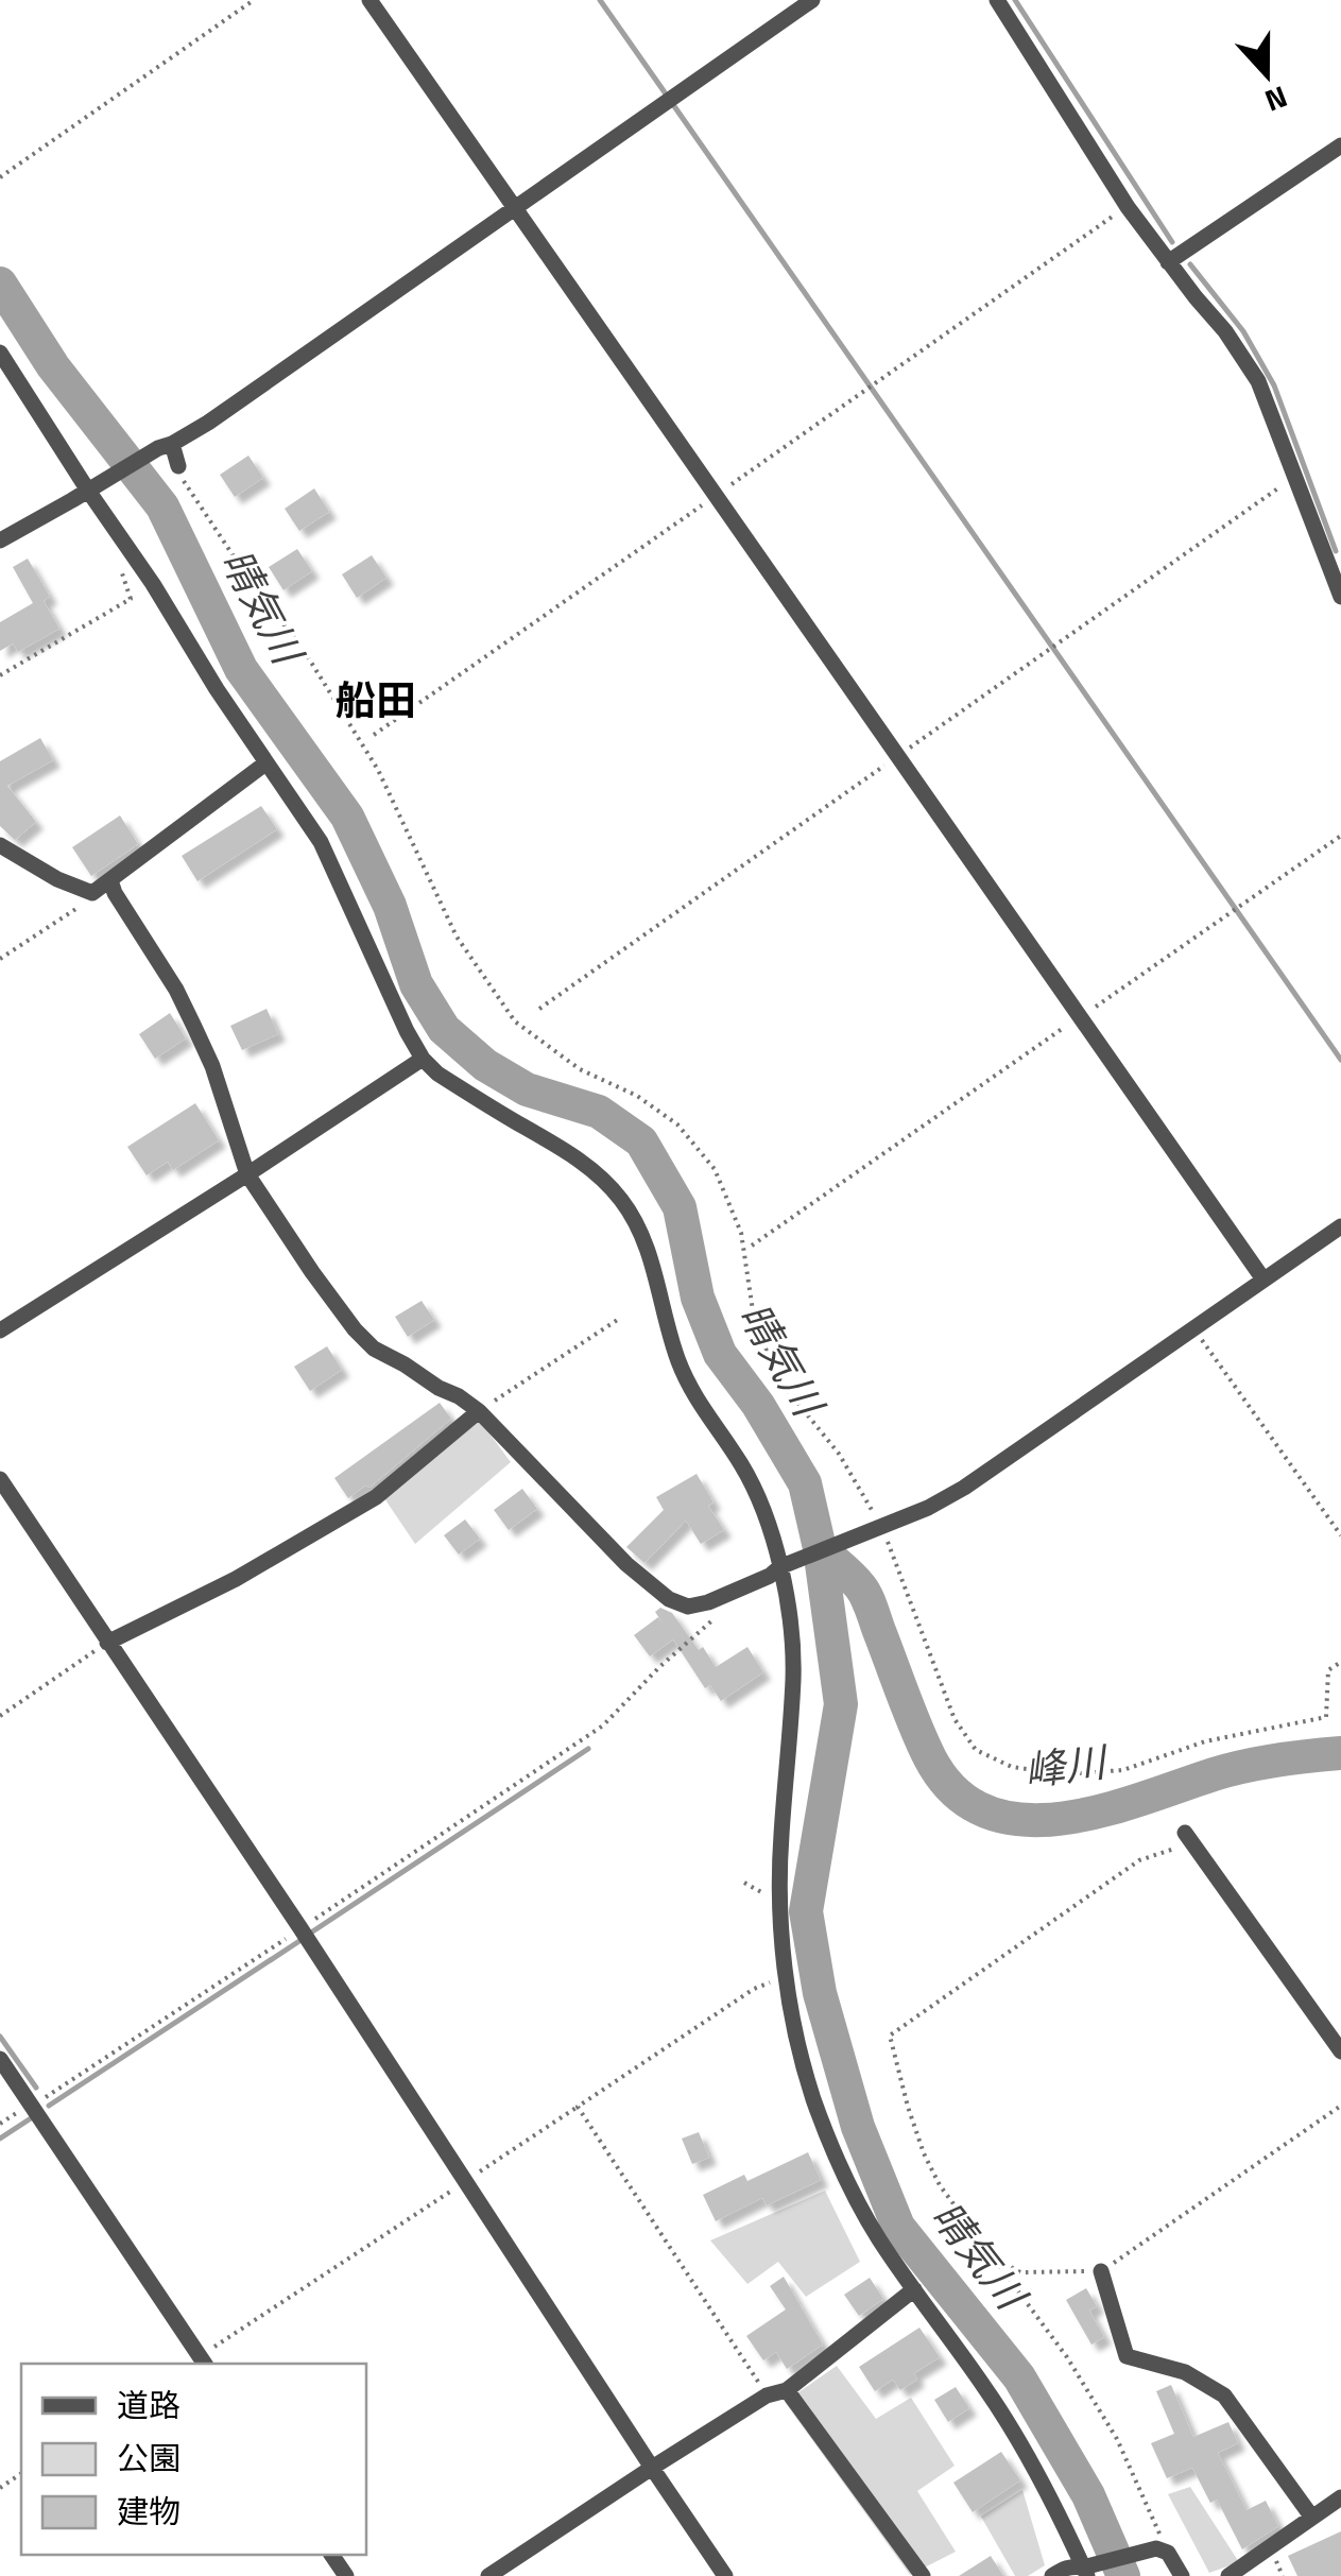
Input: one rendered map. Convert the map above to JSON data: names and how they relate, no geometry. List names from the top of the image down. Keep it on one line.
{"districts":["船田"],"water":["晴気川","峰川"],"legend":["道路","公園","建物"],"north":"bottom"}
